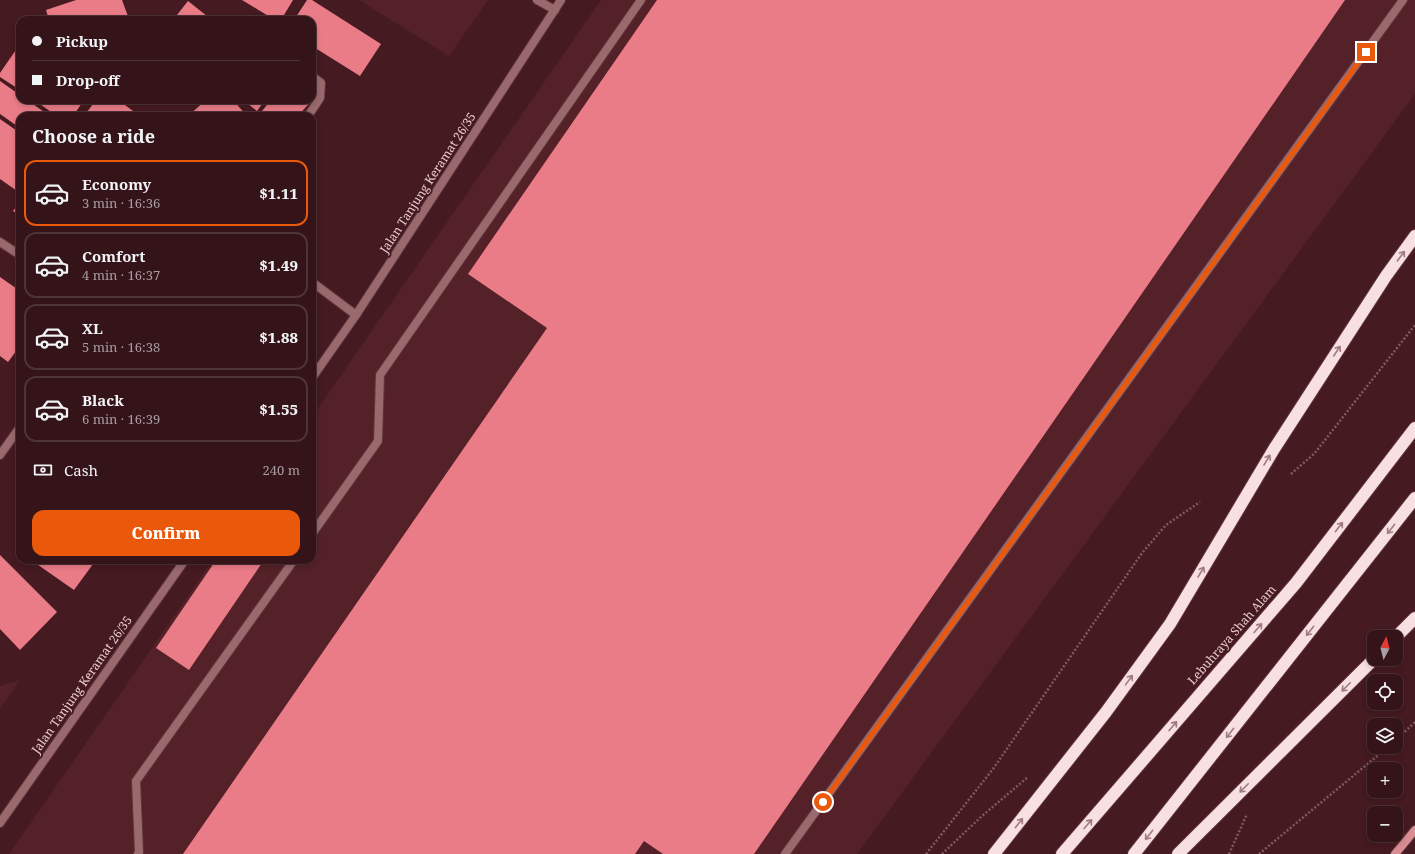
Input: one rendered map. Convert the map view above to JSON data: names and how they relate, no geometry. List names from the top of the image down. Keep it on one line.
{"streets":{"highway":["Lebuhraya Shah Alam"],"street":["Jalan Tanjung Keramat 26/35"]},"north":"top","page":{"banner":["Pickup","Drop-off"],"heading":"Choose a ride","list":[{"name":"Economy","note":"3 min · 16:36","value":"$1.11"},{"name":"Comfort","note":"4 min · 16:37","value":"$1.49"},{"name":"XL","note":"5 min · 16:38","value":"$1.88"},{"name":"Black","note":"6 min · 16:39","value":"$1.55"}],"pay":["Cash","240 m"],"buttons":"Confirm","map_buttons":["+","−"]}}
